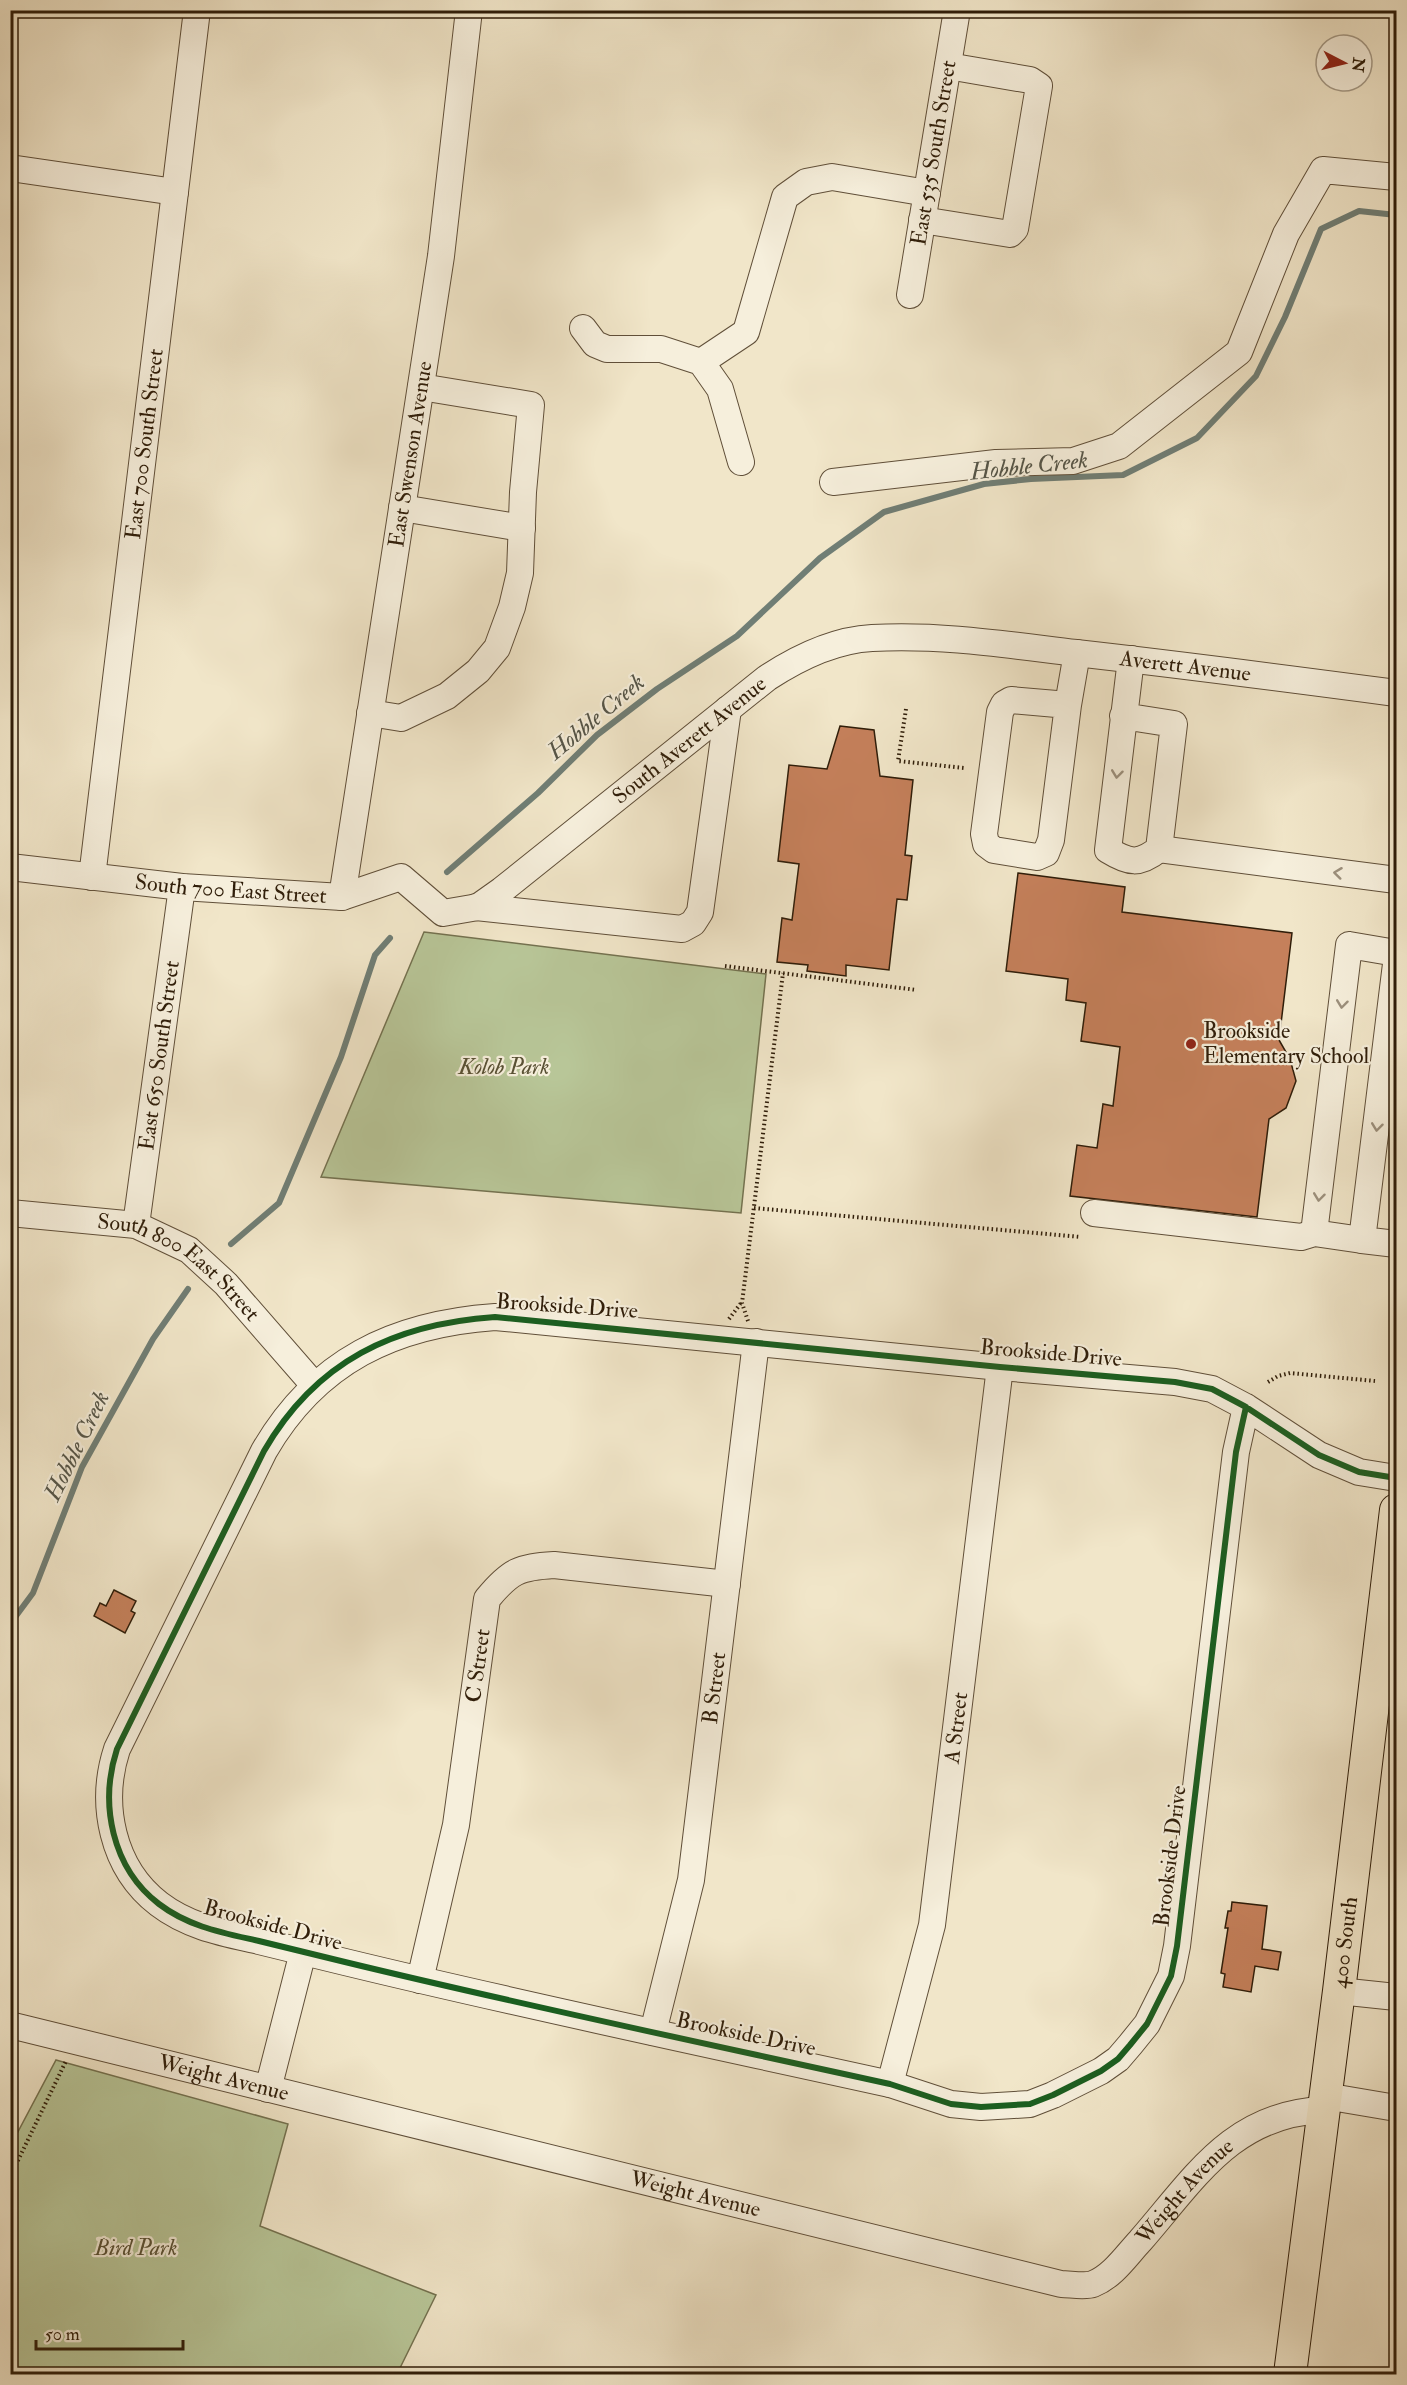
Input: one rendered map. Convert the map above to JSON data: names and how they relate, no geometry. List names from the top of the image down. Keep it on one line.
{"streets":{"main road":["400 South"],"street":["East 535 South Street","East 700 South Street","East Swenson Avenue","Averett Avenue","South Averett Avenue","South 700 East Street","East 650 South Street","South 800 East Street","Brookside Drive","C Street","B Street","A Street","Weight Avenue"]},"crossings":[["East 700 South Street","South 700 East Street"],["East Swenson Avenue","South 700 East Street"],["Averett Avenue","South Averett Avenue"],["South Averett Avenue","South 700 East Street"],["South 700 East Street","East 650 South Street"],["East 650 South Street","South 800 East Street"],["South 800 East Street","Brookside Drive"],["Brookside Drive","C Street"],["Brookside Drive","B Street"],["Brookside Drive","A Street"],["C Street","B Street"],["400 South","Weight Avenue"]],"water":["Hobble Creek"],"parks":["Kolob Park","Bird Park"],"places":["Brookside Elementary School"],"scale_bar":"50 m","north":"right"}
